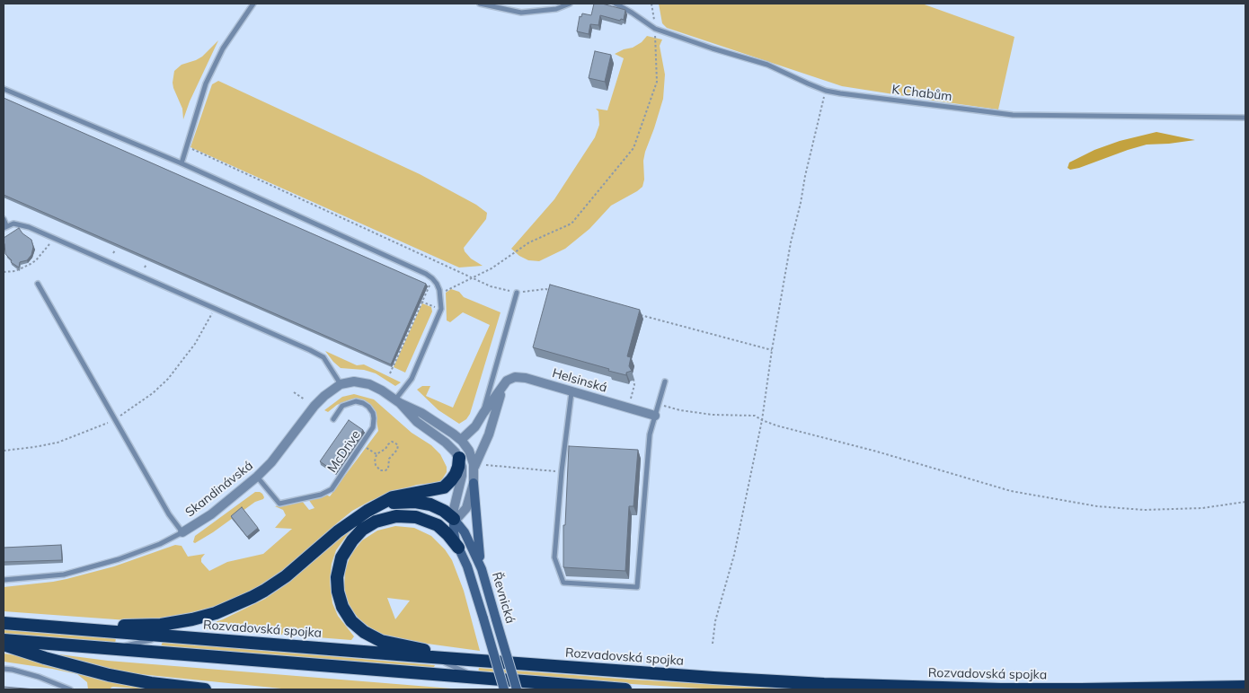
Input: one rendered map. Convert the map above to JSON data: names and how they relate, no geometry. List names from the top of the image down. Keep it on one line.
{"streets":{"highway":["Rozvadovská spojka"],"main road":["Řevnická"],"street":["Helsinská","Skandinávská"],"lane":["K Chabům","McDrive"]},"crossings":[["McDrive","Skandinávská"]]}
